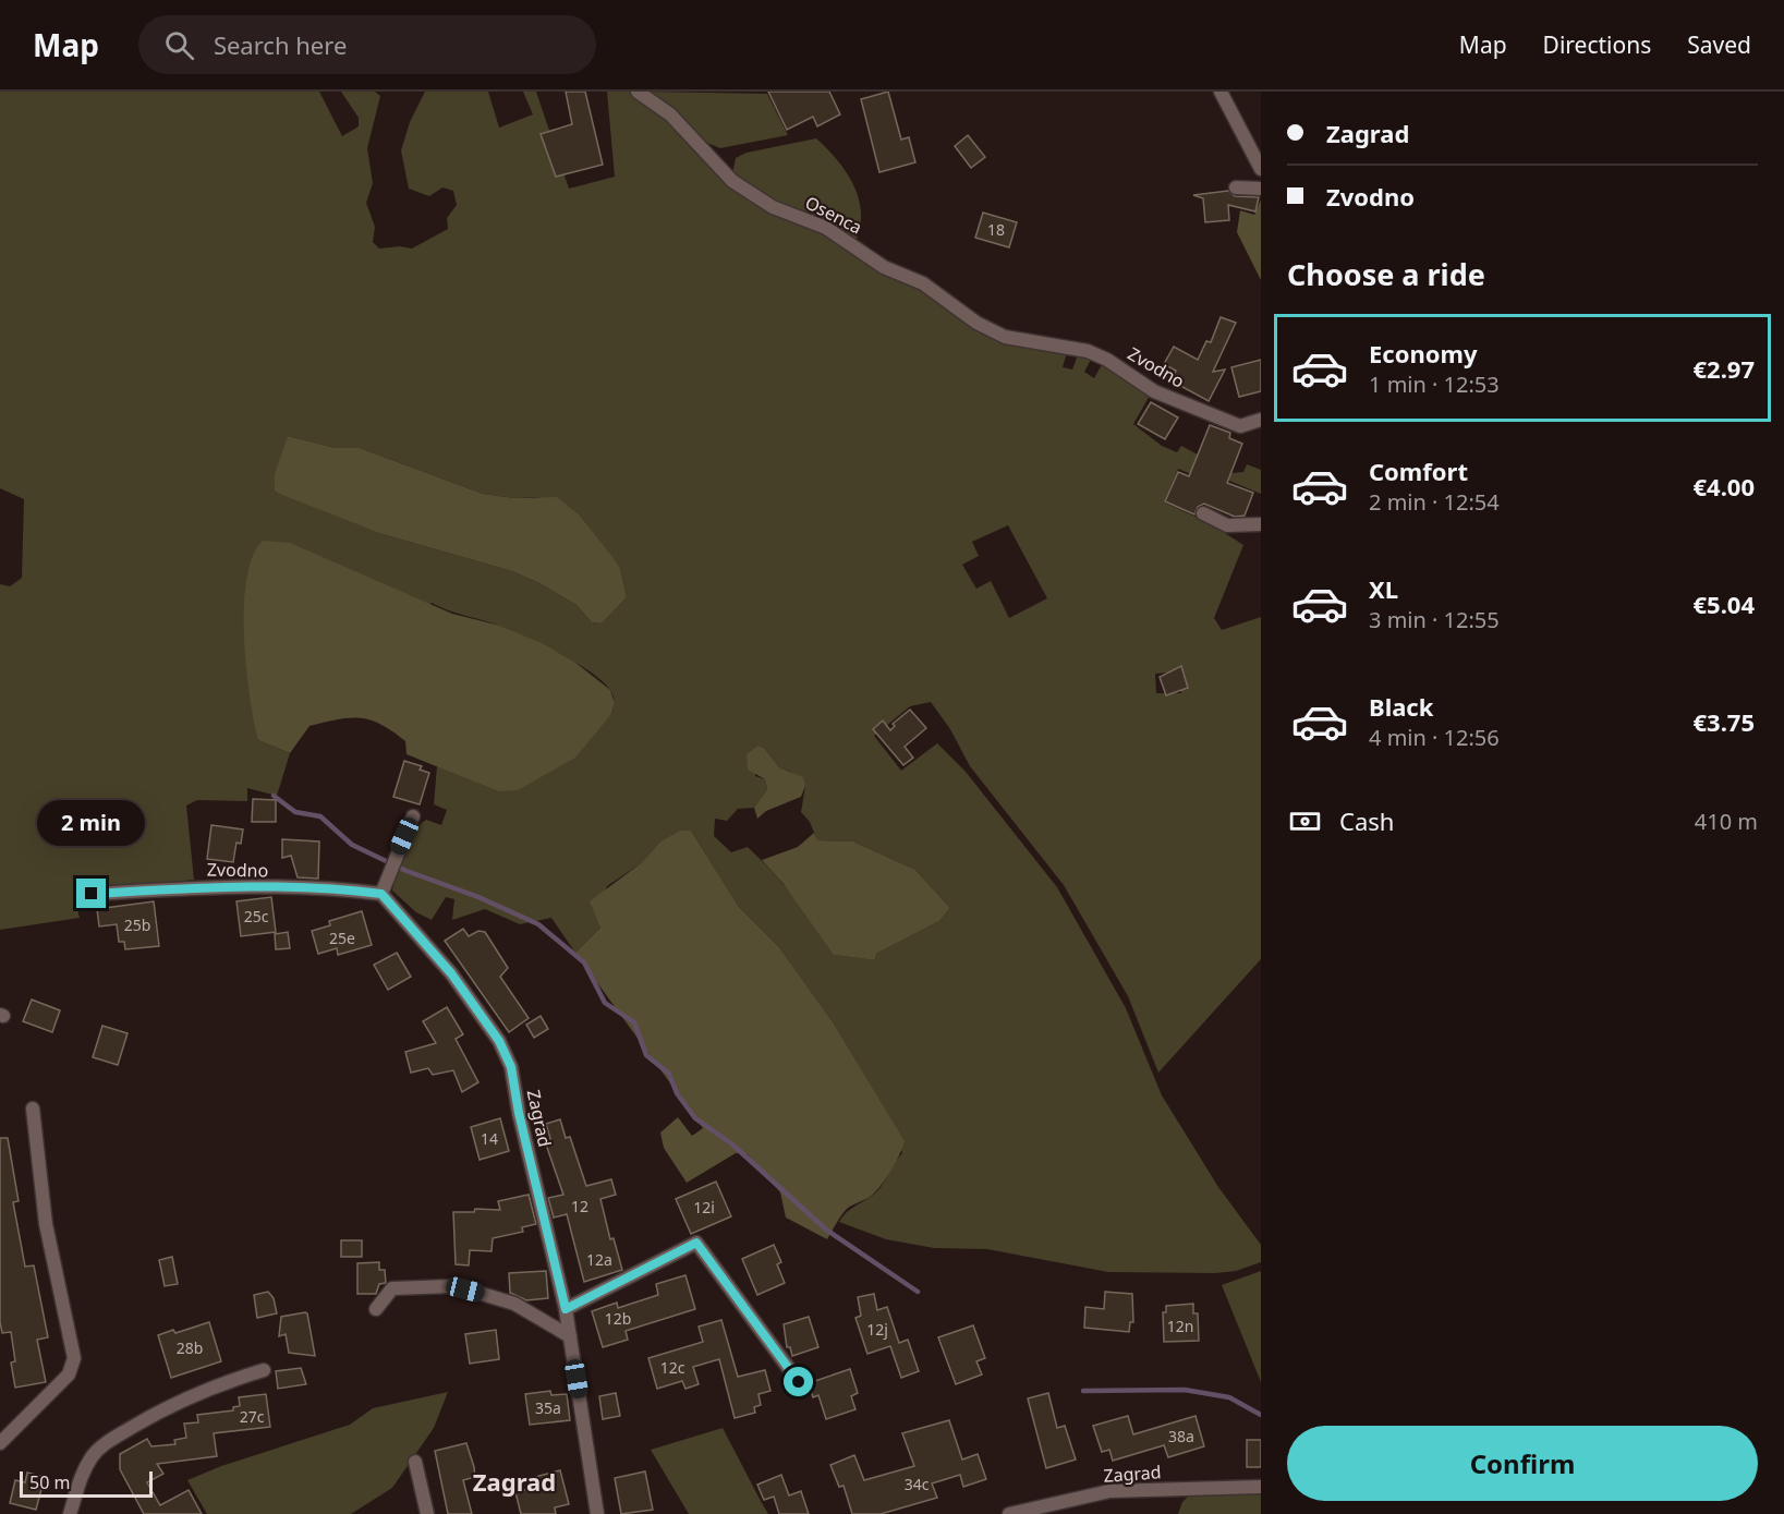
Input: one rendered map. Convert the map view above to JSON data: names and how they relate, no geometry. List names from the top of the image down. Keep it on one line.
{"streets":{"street":["Osenca","Zvodno","Zagrad"]},"crossings":[["Osenca","Zvodno"],["Zvodno","Zagrad"]],"districts":["Zagrad"],"house_numbers":["18","25c","25b","25e","14","12","12i","12a","12b","12n","12j","28b","12c","35a","27c","38a","34c"],"scale_bar":"50 m","page":{"header":"Map","search":"Search here","nav":["Map","Directions","Saved"],"banner":["Zagrad","Zvodno"],"heading":"Choose a ride","list":[{"name":"Economy","note":"1 min · 12:53","value":"€2.97"},{"name":"Comfort","note":"2 min · 12:54","value":"€4.00"},{"name":"XL","note":"3 min · 12:55","value":"€5.04"},{"name":"Black","note":"4 min · 12:56","value":"€3.75"}],"pay":["Cash","410 m"],"bubble":"2 min","buttons":"Confirm","scale":"50 m"}}
